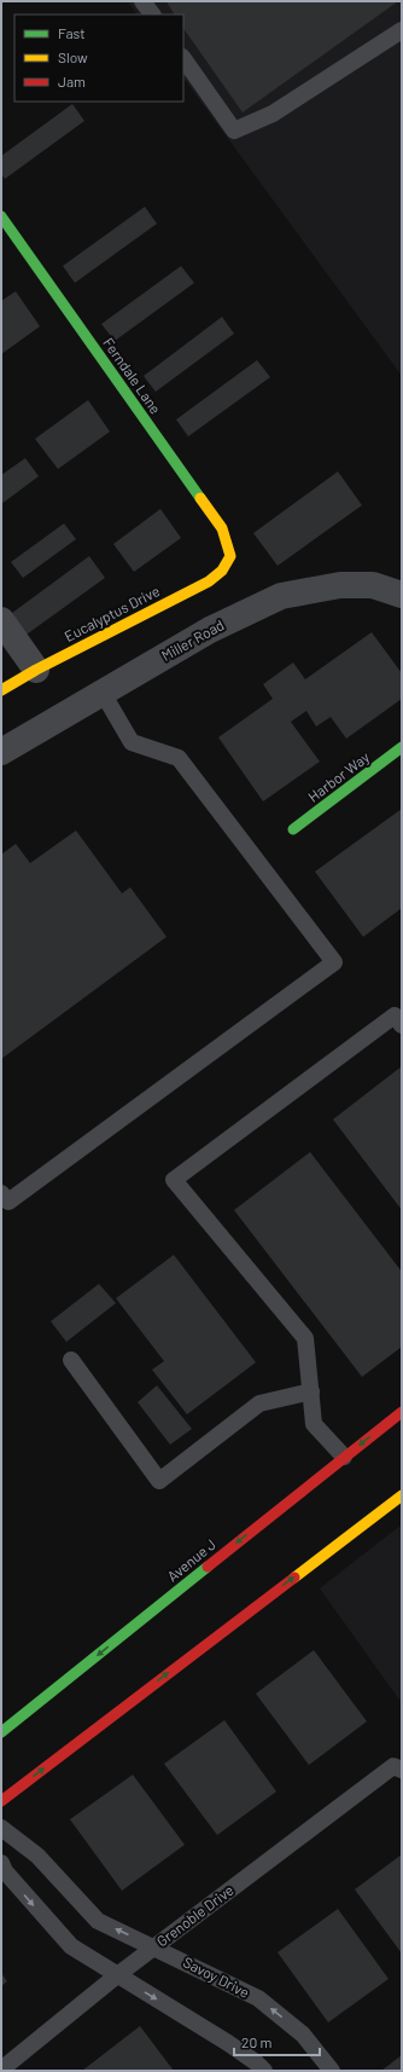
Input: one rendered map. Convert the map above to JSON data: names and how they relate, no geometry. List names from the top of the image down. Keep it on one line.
{"streets":{"street":["Ferndale Lane","Eucalyptus Drive","Miller Road","Harbor Way","Avenue J"],"lane":["Grenoble Drive","Savoy Drive"]},"crossings":[["Ferndale Lane","Eucalyptus Drive"],["Grenoble Drive","Savoy Drive"]],"legend":["Fast","Slow","Jam"],"scale_bar":"20 m"}
